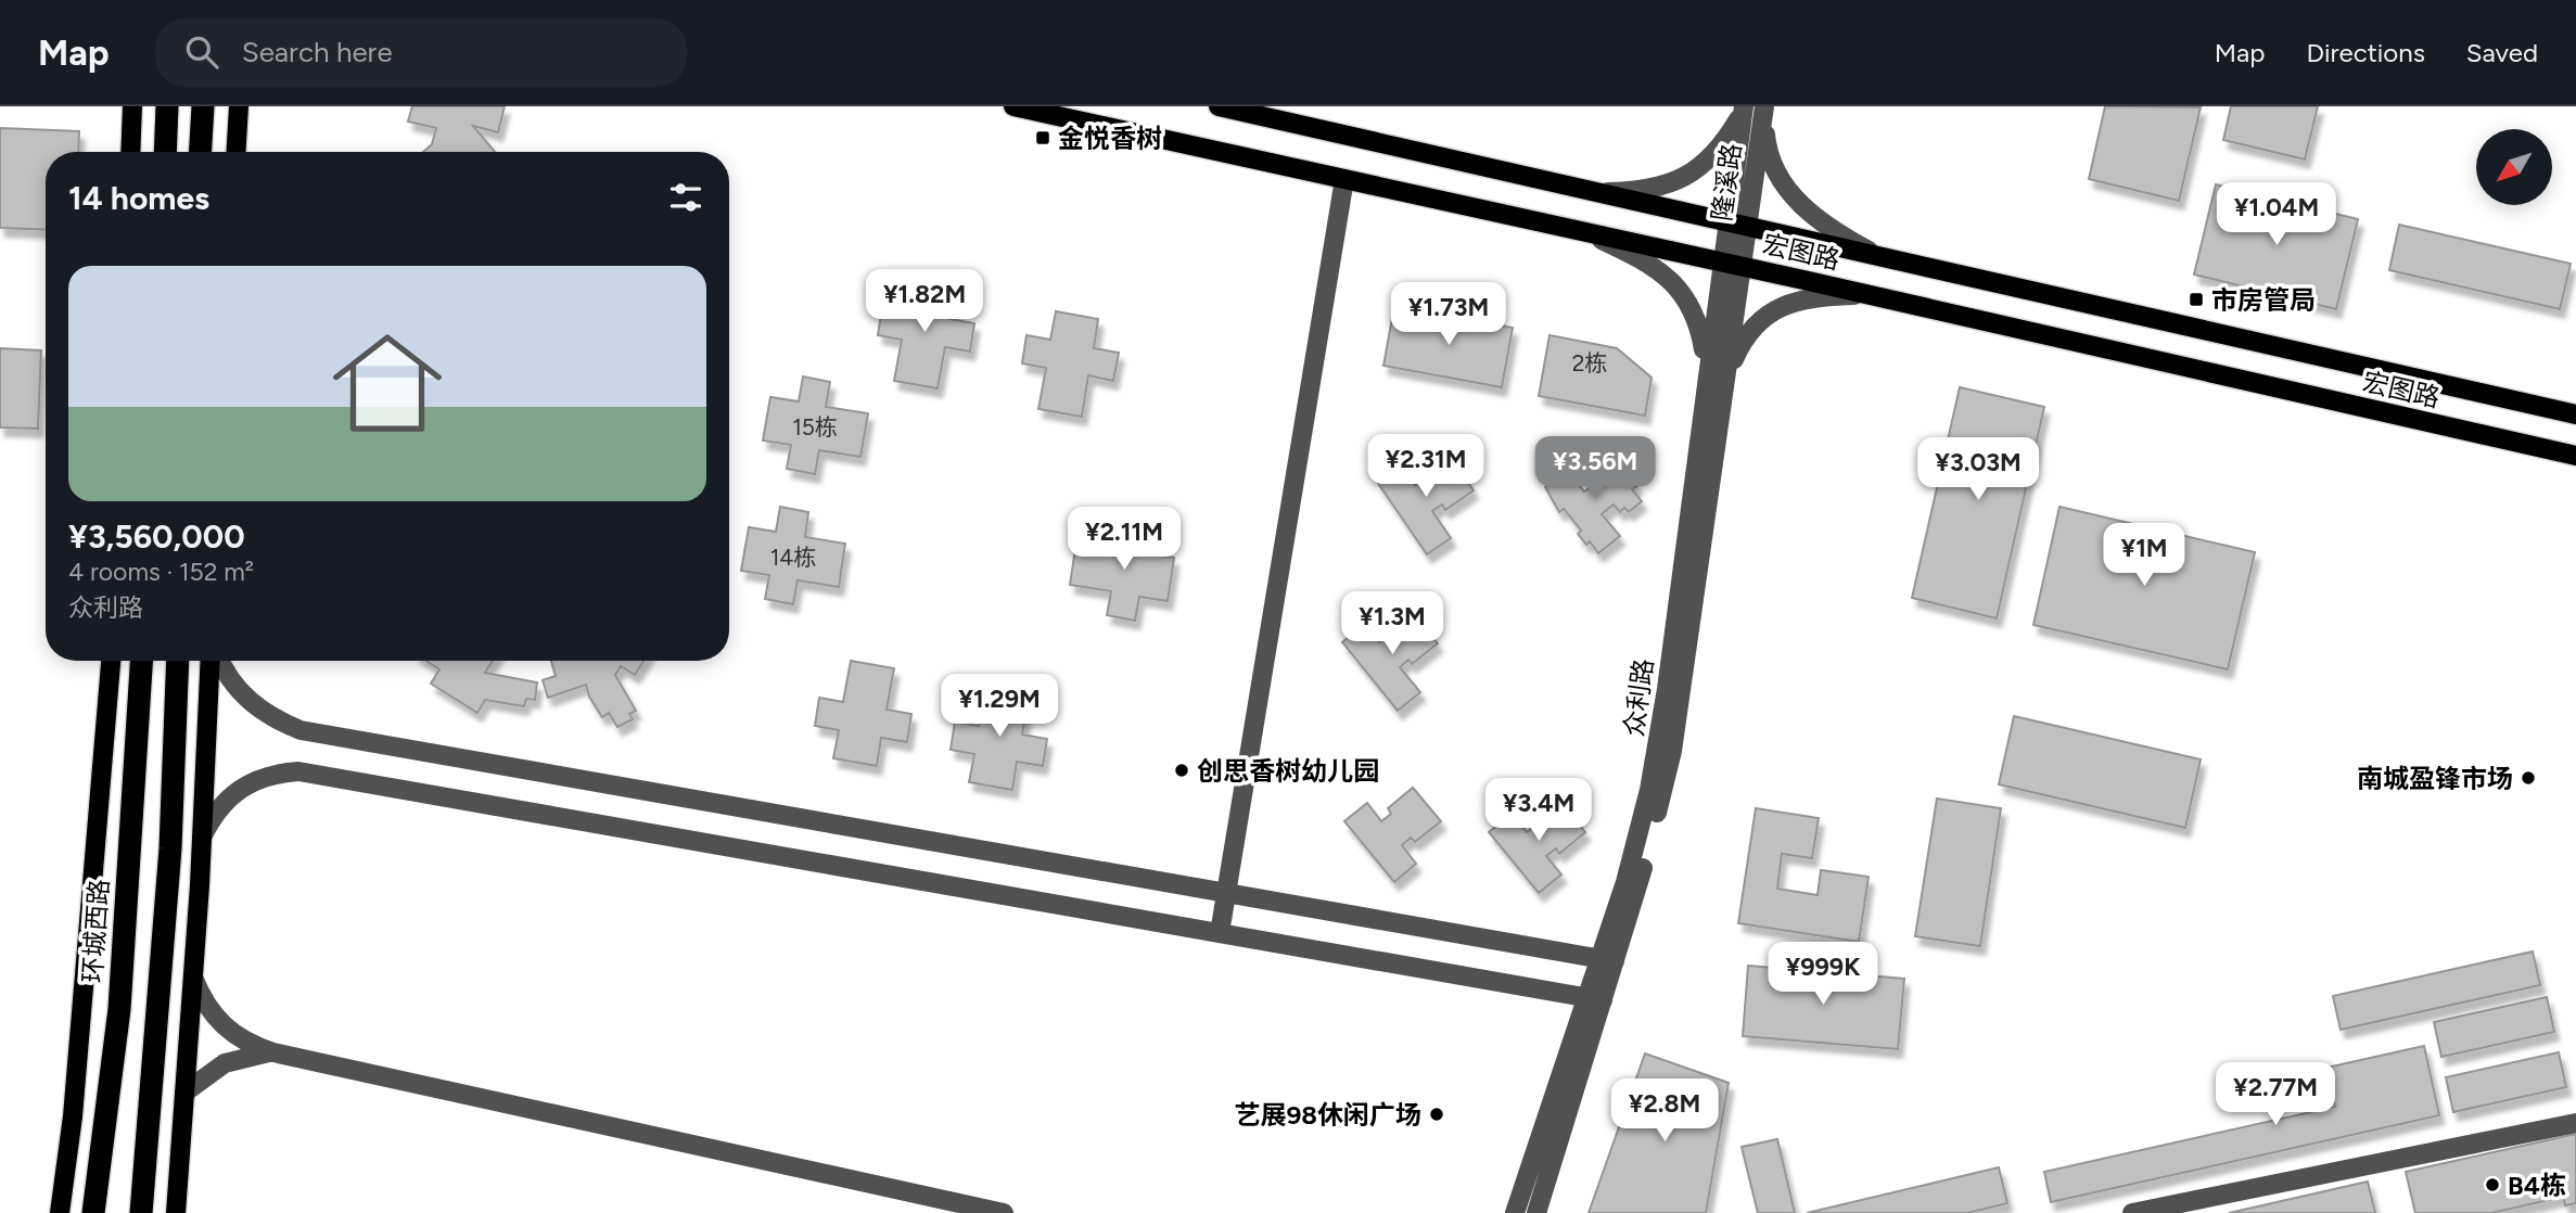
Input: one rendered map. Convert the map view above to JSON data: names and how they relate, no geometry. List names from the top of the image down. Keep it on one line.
{"streets":{"highway":["环城西路"],"main road":["宏图路"],"street":["隆溪路","众利路"]},"crossings":[["隆溪路","宏图路"],["隆溪路","众利路"],["宏图路","众利路"]],"places":{"transit":["金悦香树","市房管局"],"other":["创思香树幼儿园","南城盈锋市场","艺展98休闲广场","B4栋"]},"house_numbers":["2栋","15栋","14栋"],"north":"bottom left","page":{"header":"Map","search":"Search here","nav":["Map","Directions","Saved"],"heading":"14 homes","price":["¥1.04M","¥1.82M","¥1.73M","¥2.31M","¥3.56M","¥3.03M","¥2.11M","¥1M","¥1.3M","¥1.29M","¥3.4M","¥999K","¥2.77M","¥2.8M"],"list":[{"name":"¥3,560,000","note":"4 rooms · 152 m² · 众利路"}]}}
